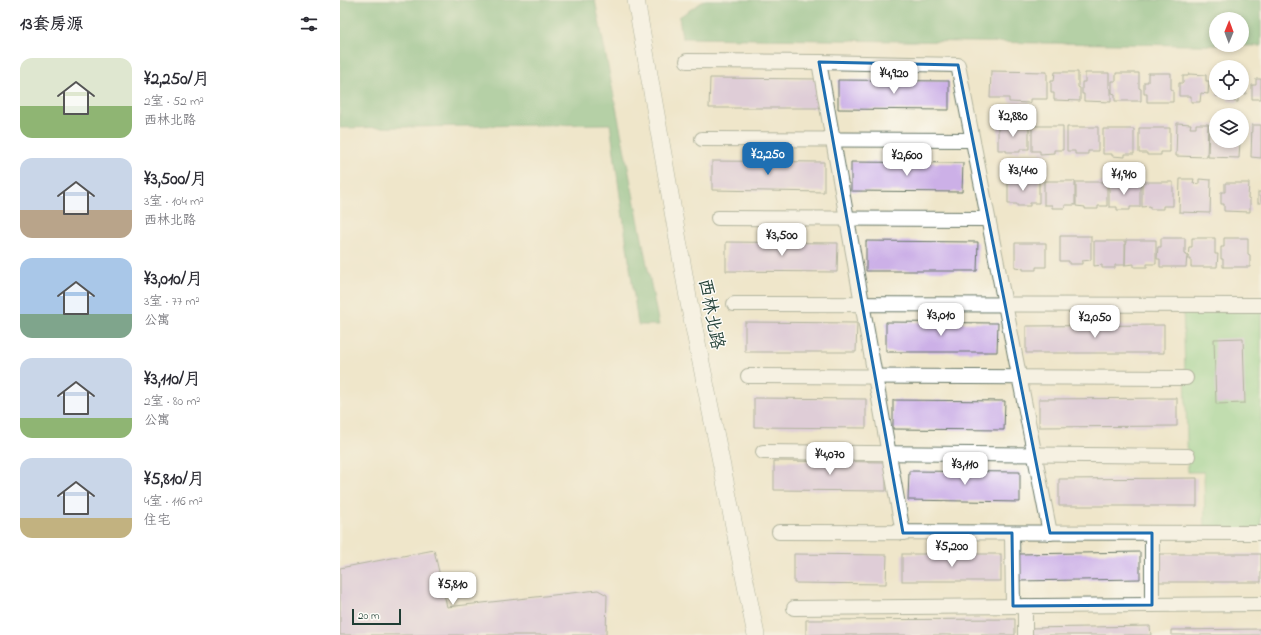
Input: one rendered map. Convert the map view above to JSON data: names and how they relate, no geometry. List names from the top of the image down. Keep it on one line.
{"streets":{"street":["西林北路"]},"scale_bar":"20 m","north":"top","page":{"heading":"13套房源","list":[{"name":"¥2,250/月","note":"2室 · 52 m² · 西林北路"},{"name":"¥3,500/月","note":"3室 · 104 m² · 西林北路"},{"name":"¥3,010/月","note":"3室 · 77 m² · 公寓"},{"name":"¥3,110/月","note":"2室 · 80 m² · 公寓"},{"name":"¥5,810/月","note":"4室 · 116 m² · 住宅"}],"price":["¥4,920","¥2,880","¥2,250","¥2,600","¥3,440","¥1,910","¥3,500","¥3,010","¥2,050","¥4,070","¥3,110","¥5,200","¥5,810"],"scale":"20 m"}}
